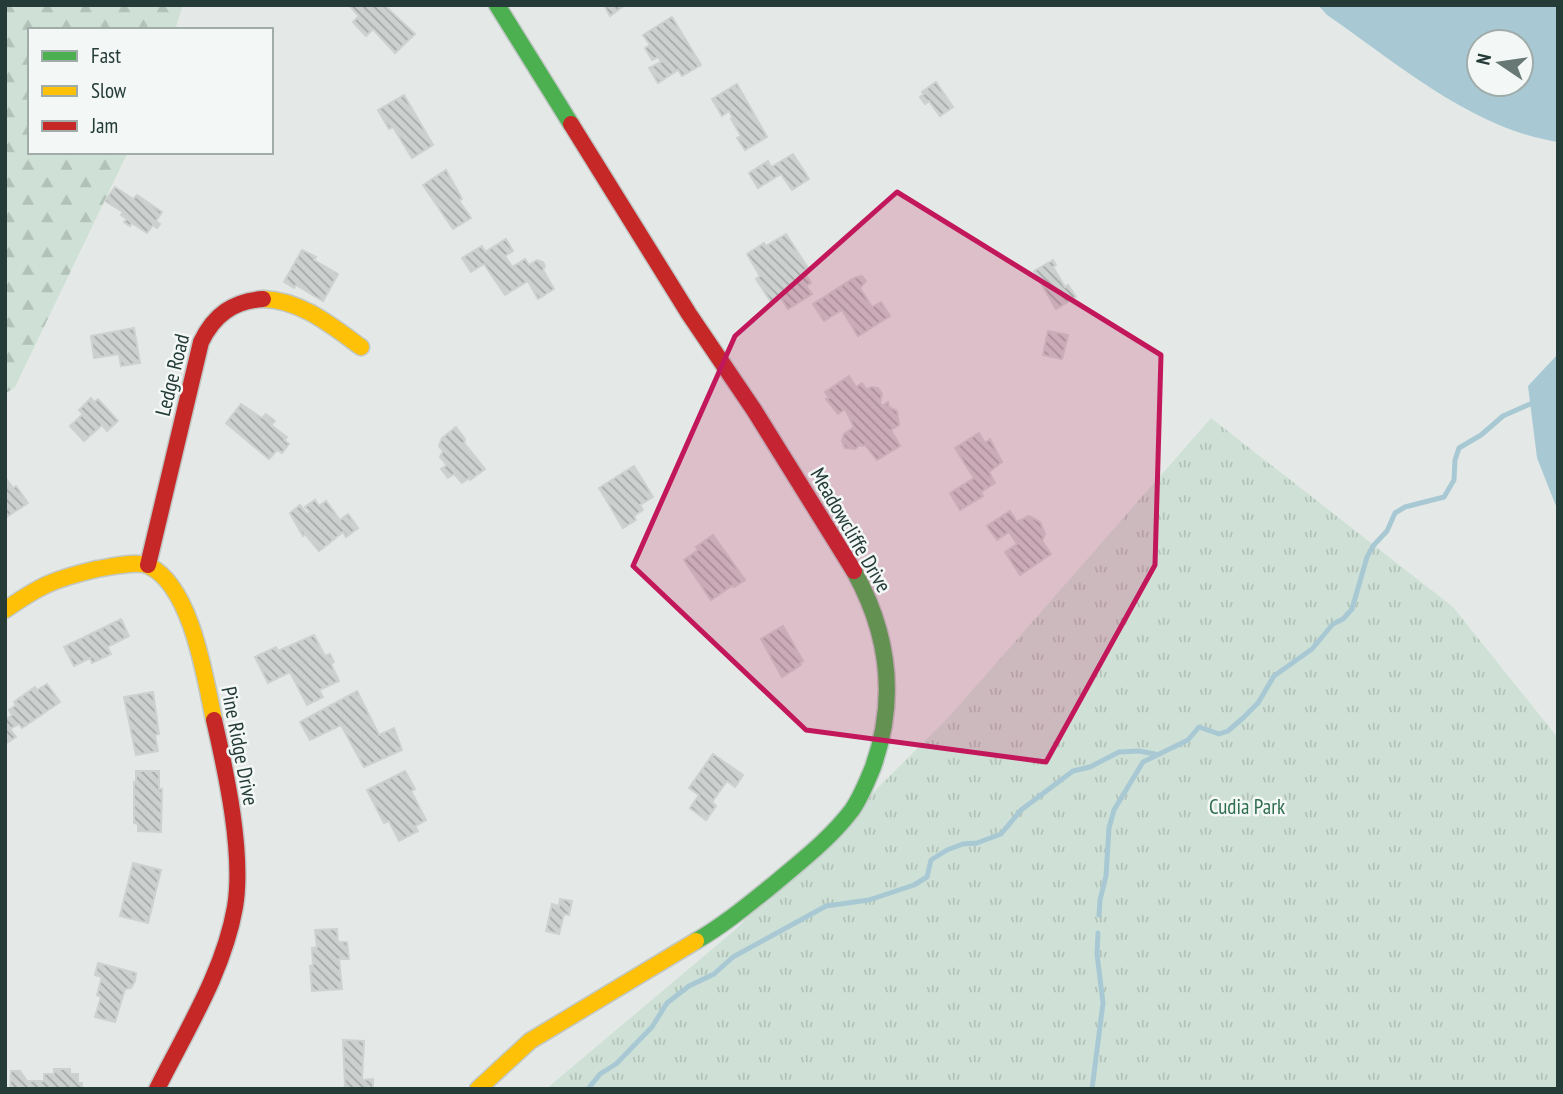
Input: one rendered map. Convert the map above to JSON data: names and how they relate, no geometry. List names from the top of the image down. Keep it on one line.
{"streets":{"street":["Ledge Road","Meadowcliffe Drive","Pine Ridge Drive"]},"crossings":[["Ledge Road","Pine Ridge Drive"]],"parks":["Cudia Park"],"legend":["Fast","Slow","Jam"],"north":"left"}
